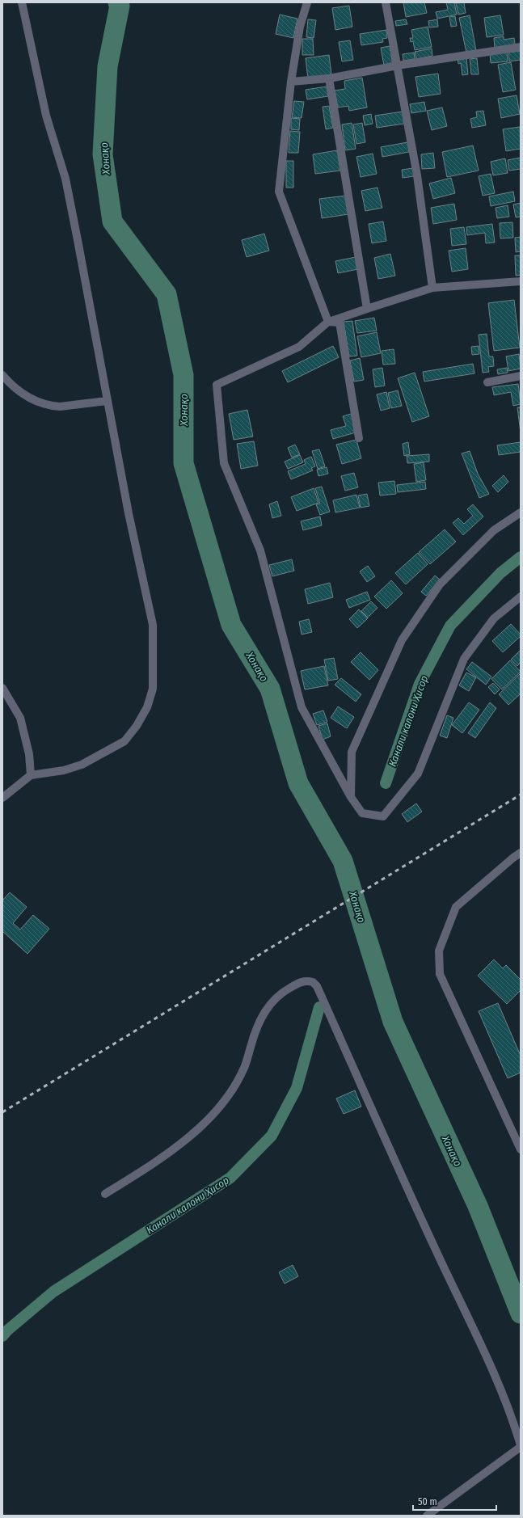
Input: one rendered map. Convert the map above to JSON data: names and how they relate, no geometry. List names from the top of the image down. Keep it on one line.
{"water":["Хонақо","Канали калони Ҳисор"],"scale_bar":"50 m"}
